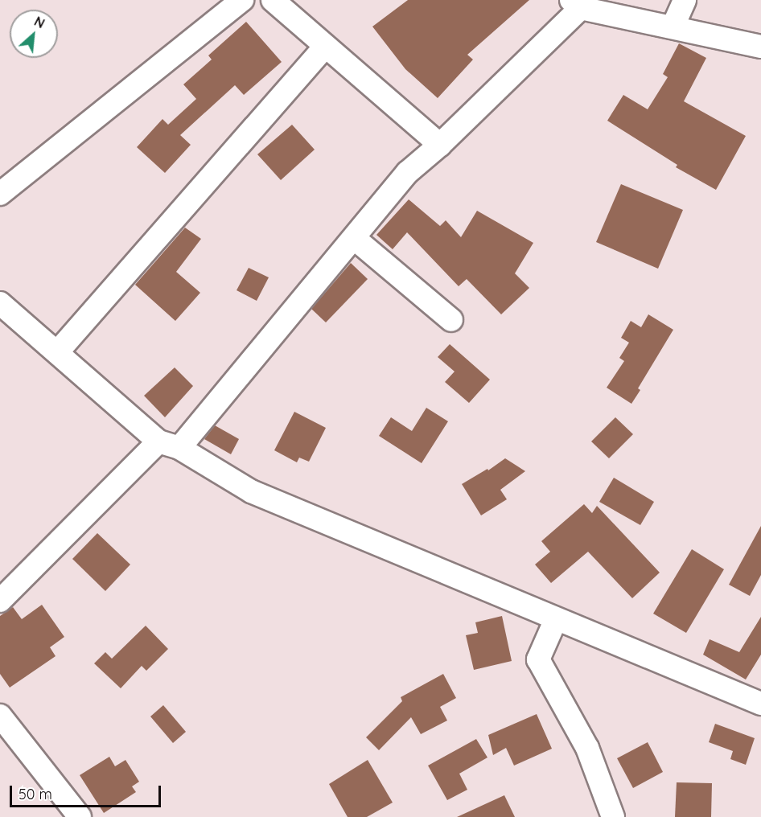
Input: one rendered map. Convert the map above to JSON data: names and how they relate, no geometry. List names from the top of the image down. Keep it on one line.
{"scale_bar":"50 m","north":"top right"}
